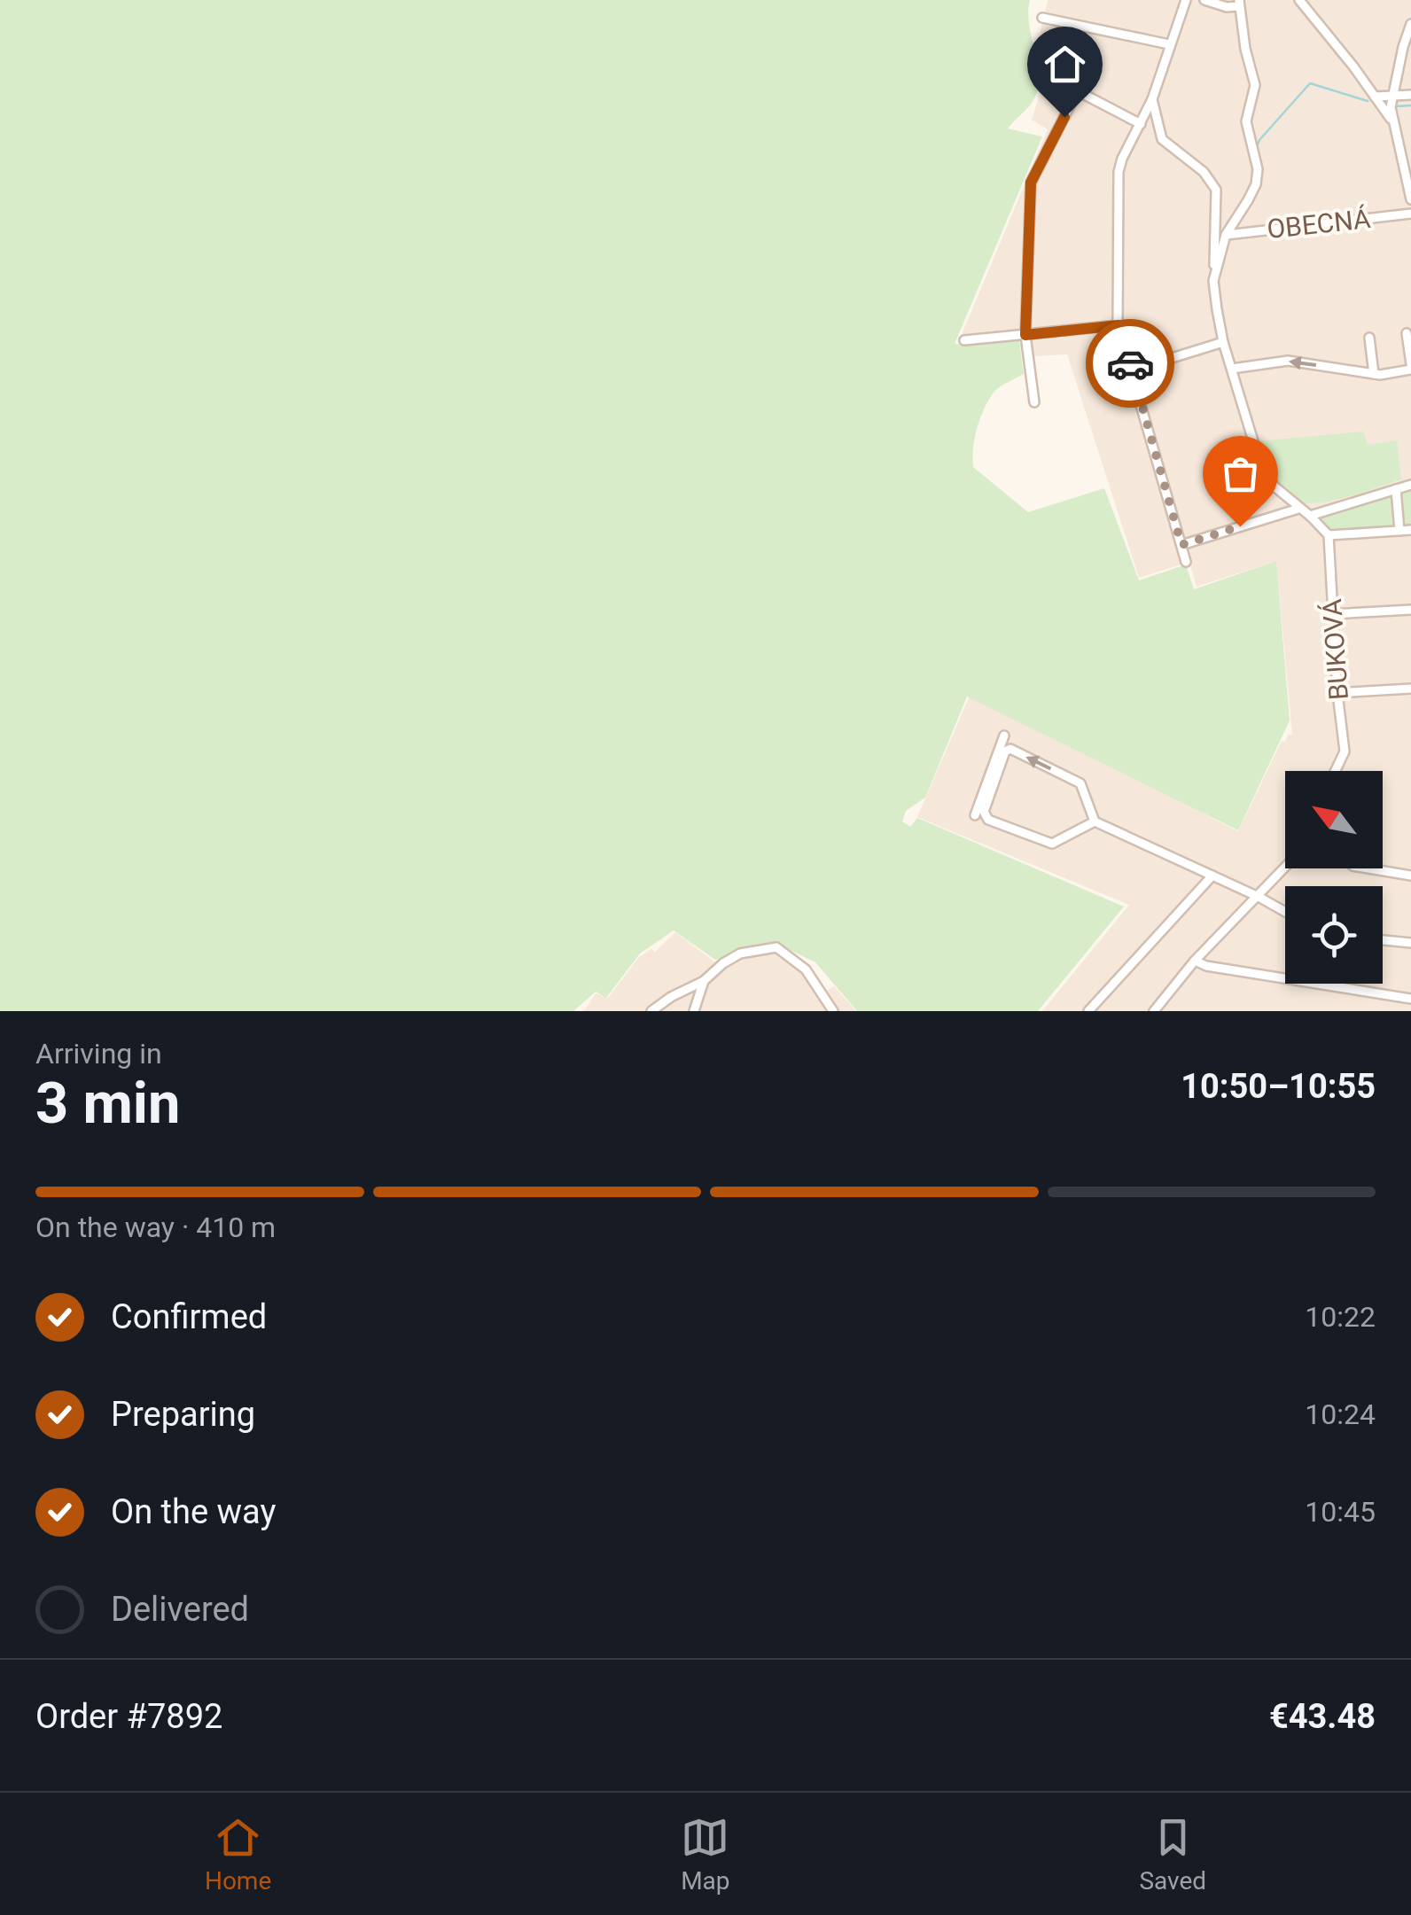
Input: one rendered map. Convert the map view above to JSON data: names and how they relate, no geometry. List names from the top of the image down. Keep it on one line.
{"streets":{"street":["OBECNÁ","BUKOVÁ"]},"north":"top left","page":{"heading":["3 min","Arriving in","10:50–10:55"],"panel":["Order #7892","€43.48"],"bar":"On the way · 410 m","list":[["Confirmed","10:22"],["Preparing","10:24"],["On the way","10:45"],"Delivered"],"tabs":["Home","Map","Saved"]}}
